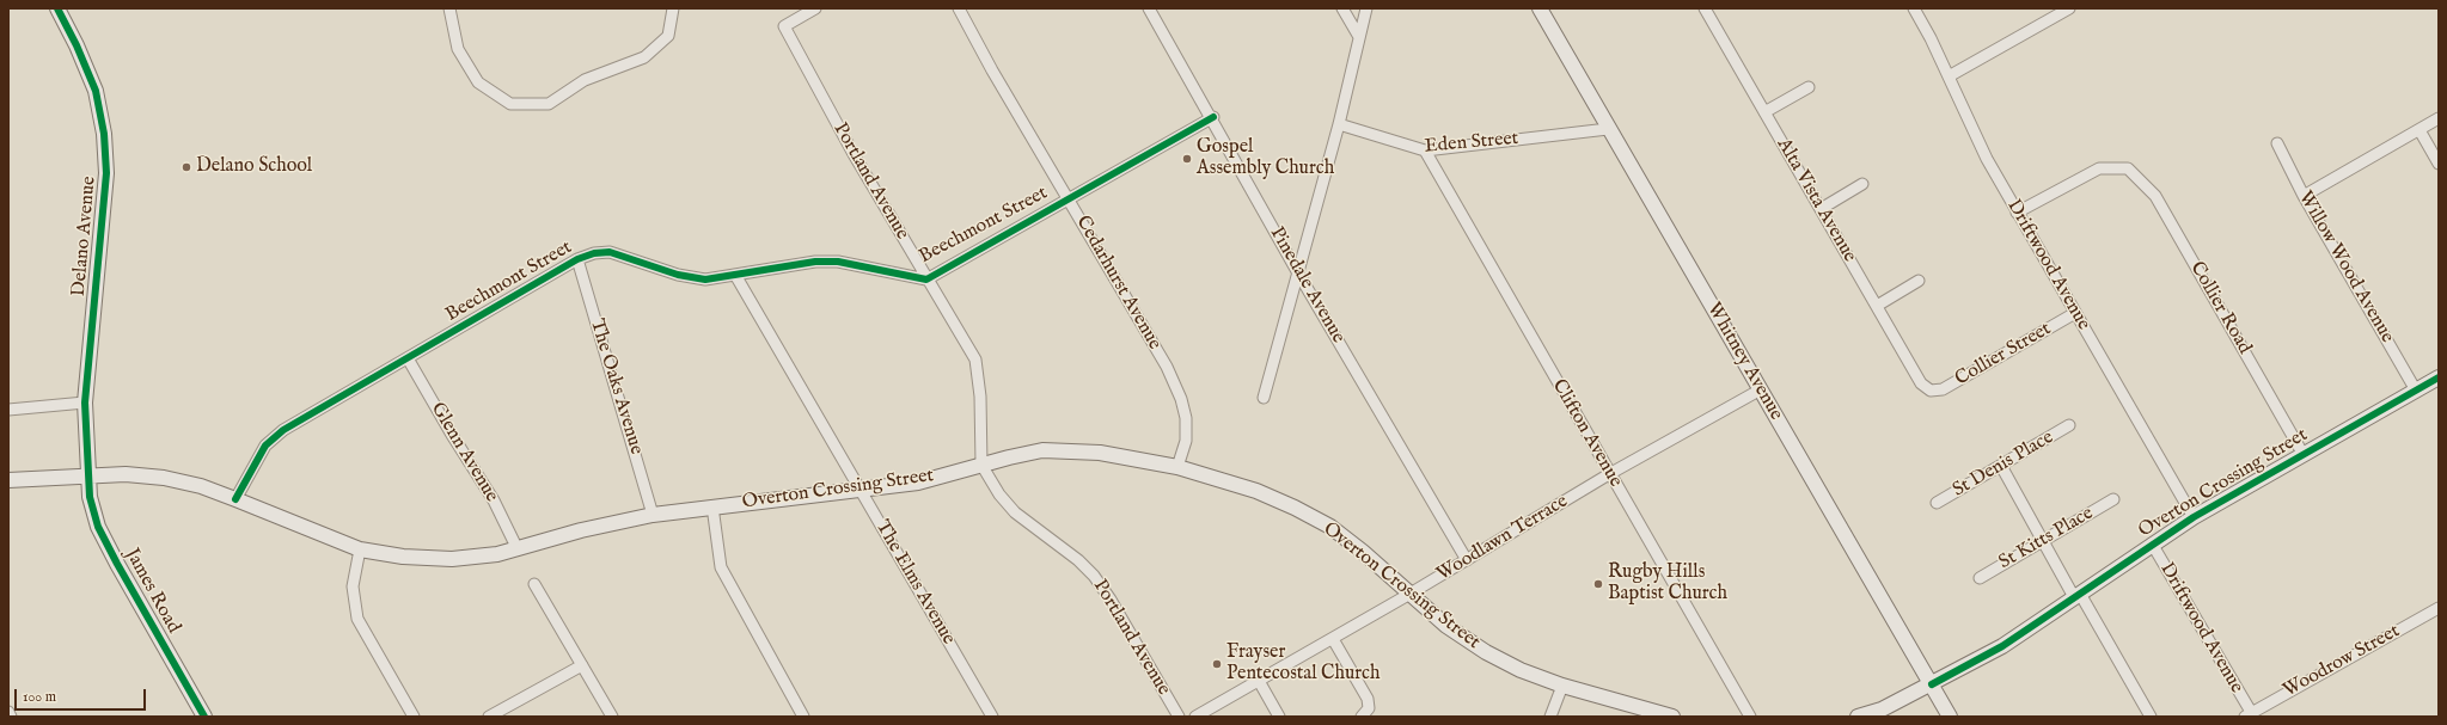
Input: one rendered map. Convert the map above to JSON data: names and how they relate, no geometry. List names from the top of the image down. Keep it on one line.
{"streets":{"main road":["Delano Avenue","Whitney Avenue","Overton Crossing Street","James Road"],"street":["Eden Street","Portland Avenue","Alta Vista Avenue","Beechmont Street","Driftwood Avenue","Willow Wood Avenue","Cedarhurst Avenue","Pinedale Avenue","Collier Road","Collier Street","The Oaks Avenue","Clifton Avenue","Glenn Avenue","St Denis Place","Woodlawn Terrace","St Kitts Place","The Elms Avenue","Woodrow Street"]},"crossings":[["Eden Street","Whitney Avenue"],["Eden Street","Clifton Avenue"],["Portland Avenue","Beechmont Street"],["Portland Avenue","Overton Crossing Street"],["Alta Vista Avenue","Collier Street"],["Beechmont Street","Cedarhurst Avenue"],["Beechmont Street","Pinedale Avenue"],["Beechmont Street","The Oaks Avenue"],["Beechmont Street","Glenn Avenue"],["Beechmont Street","Overton Crossing Street"],["Beechmont Street","The Elms Avenue"],["Delano Avenue","Overton Crossing Street"],["Delano Avenue","James Road"],["Driftwood Avenue","Collier Road"],["Driftwood Avenue","Collier Street"],["Driftwood Avenue","Overton Crossing Street"],["Driftwood Avenue","Woodrow Street"],["Willow Wood Avenue","Overton Crossing Street"],["Cedarhurst Avenue","Overton Crossing Street"],["Pinedale Avenue","Woodlawn Terrace"],["Collier Road","Overton Crossing Street"],["Whitney Avenue","Overton Crossing Street"],["Whitney Avenue","Woodlawn Terrace"],["The Oaks Avenue","Overton Crossing Street"],["Clifton Avenue","Woodlawn Terrace"],["Glenn Avenue","Overton Crossing Street"],["Overton Crossing Street","Woodlawn Terrace"],["Overton Crossing Street","The Elms Avenue"],["Overton Crossing Street","James Road"]],"places":["Gospel Assembly Church","Delano School","Rugby Hills Baptist Church","Frayser Pentecostal Church"],"scale_bar":"100 m"}
